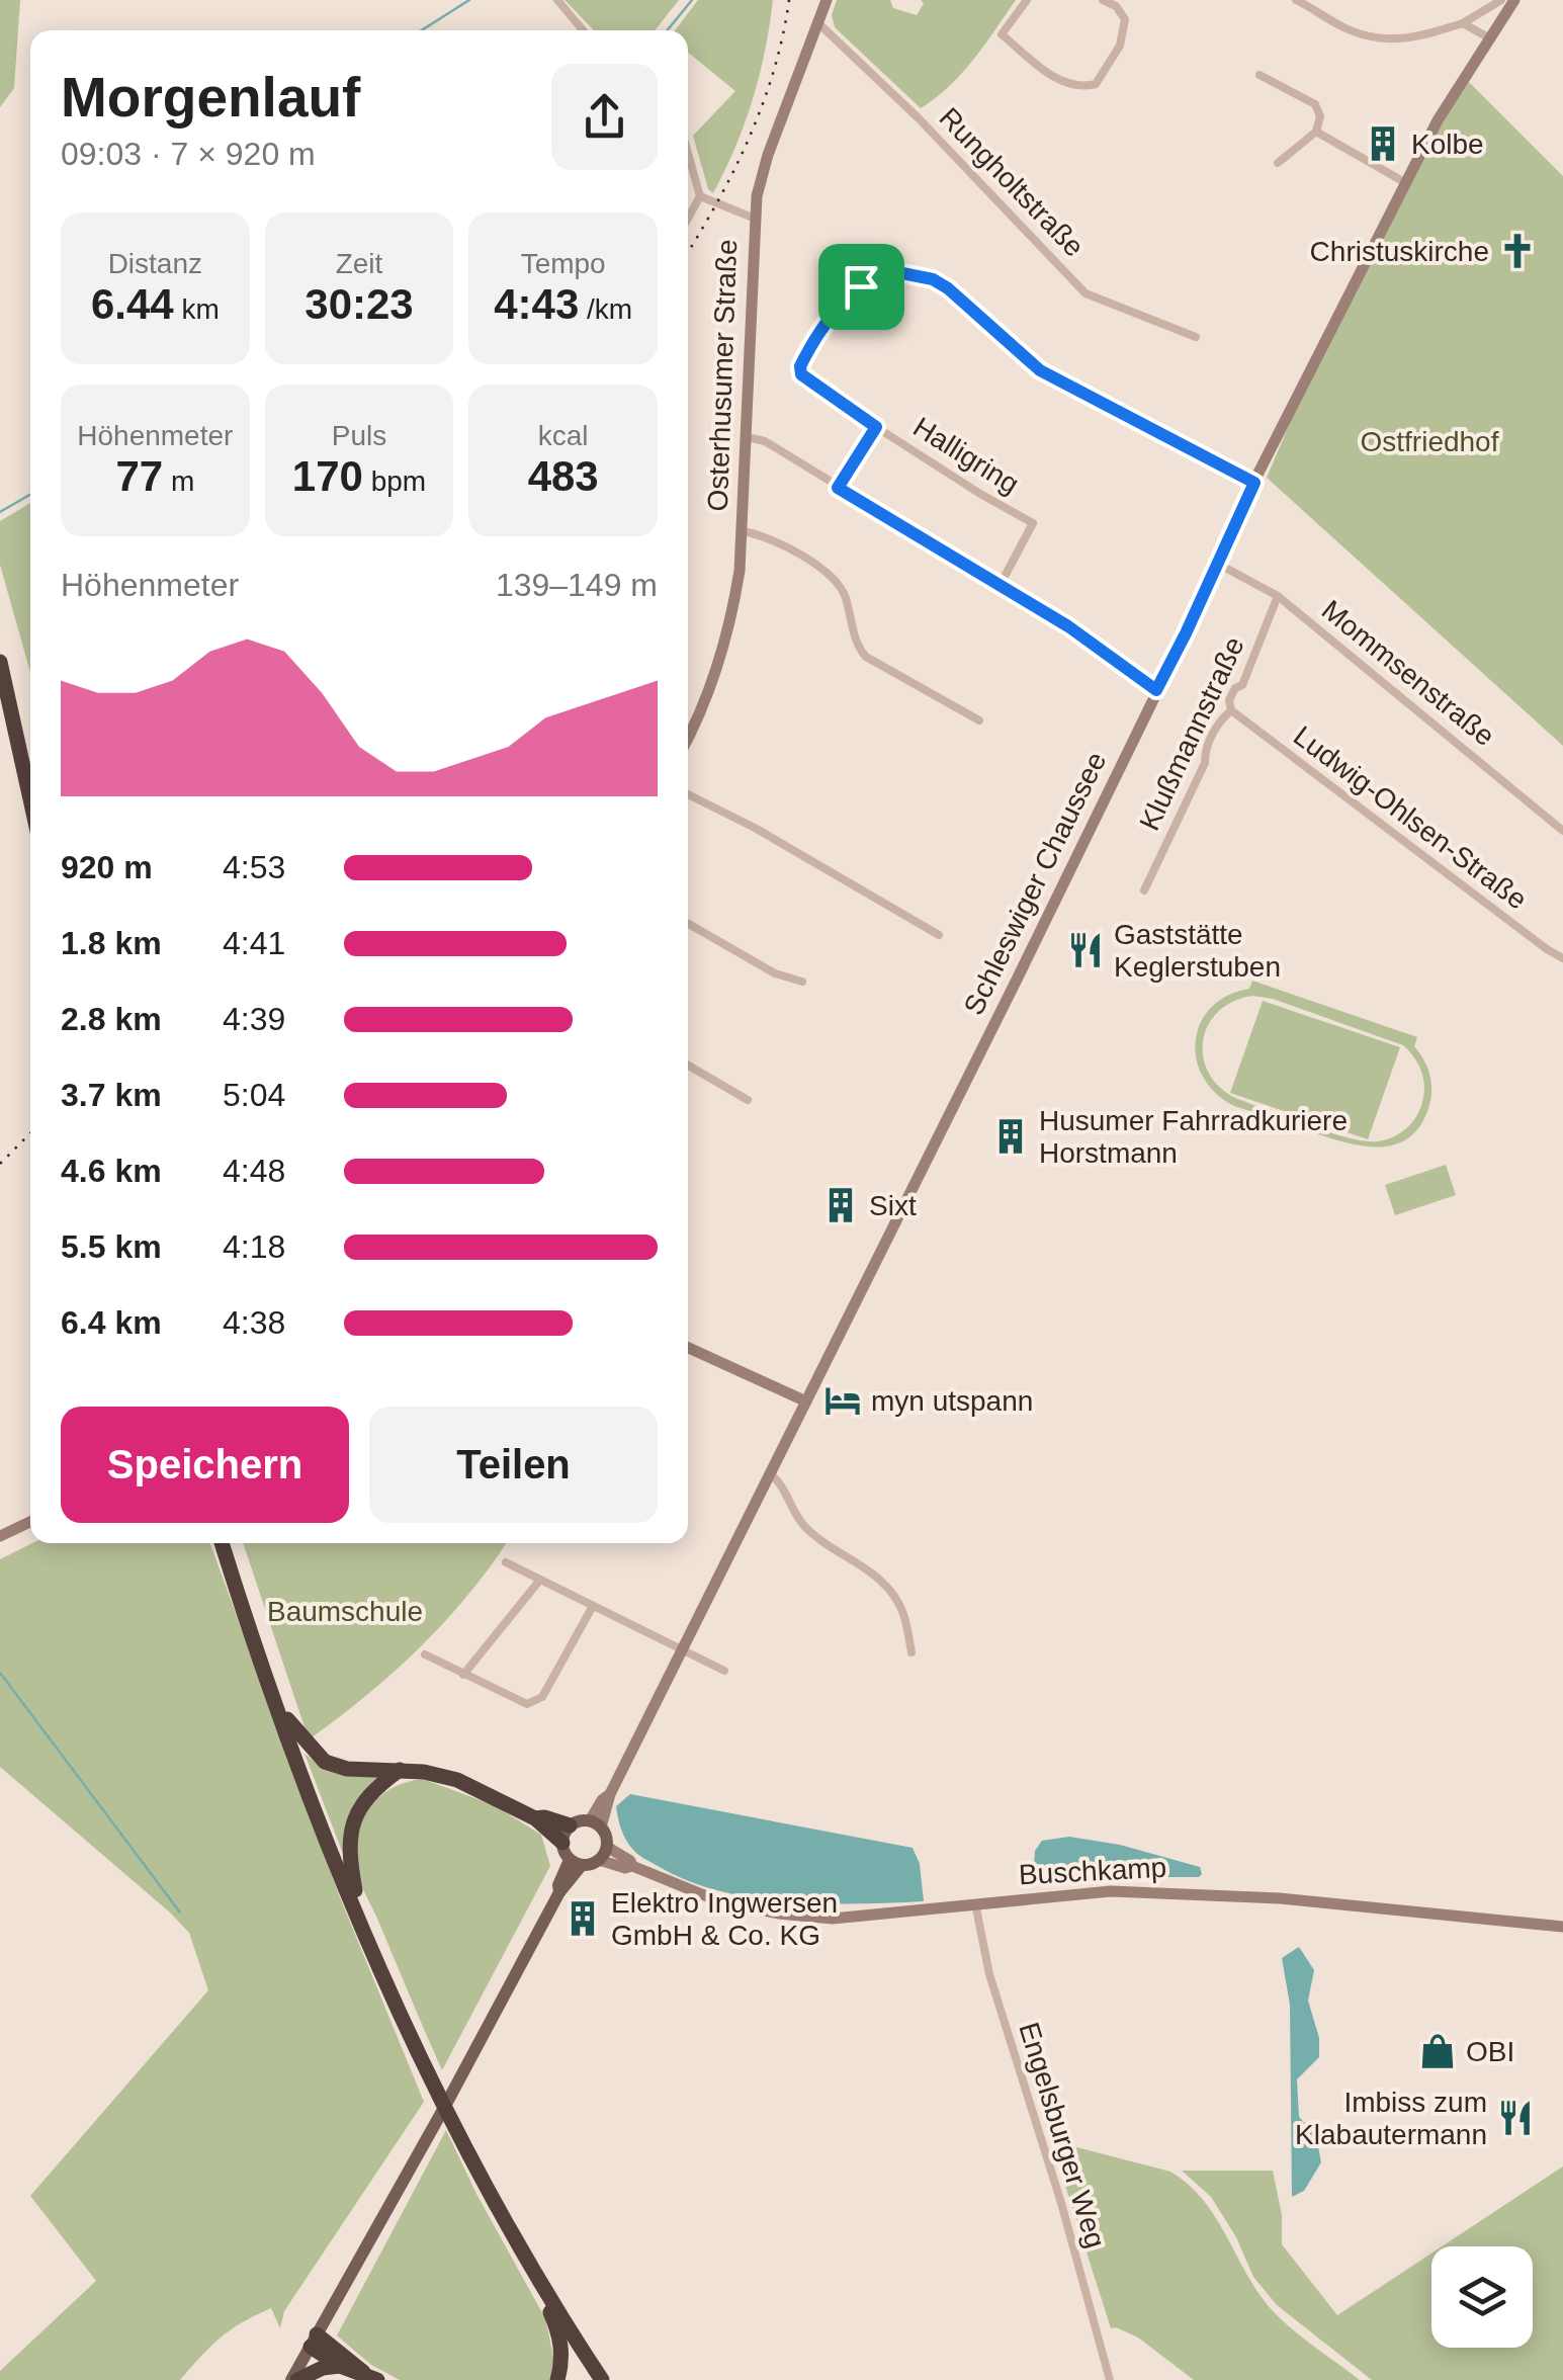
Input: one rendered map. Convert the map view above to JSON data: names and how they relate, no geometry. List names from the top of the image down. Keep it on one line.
{"streets":{"street":["Rungholtstraße","Osterhusumer Straße","Halligring","Mommsenstraße","Klußmannstraße","Ludwig-Ohlsen-Straße","Schleswiger Chaussee","Buschkamp","Engelsburger Weg"]},"crossings":[["Rungholtstraße","Osterhusumer Straße"],["Mommsenstraße","Klußmannstraße"],["Mommsenstraße","Schleswiger Chaussee"],["Klußmannstraße","Ludwig-Ohlsen-Straße"],["Schleswiger Chaussee","Buschkamp"],["Buschkamp","Engelsburger Weg"]],"parks":["Ostfriedhof","Baumschule"],"places":{"building":["Kolbe","Husumer Fahrradkuriere Horstmann","Sixt","Elektro Ingwersen GmbH & Co. KG"],"church":["Christuskirche"],"restaurant":["Gaststätte Keglerstuben","Imbiss zum Klabautermann"],"hotel":["myn utspann"],"shop":["OBI"]},"page":{"heading":["Morgenlauf","09:03 · 7 × 920 m"],"stats":[["Distanz","6.44 km"],["Zeit","30:23"],["Tempo","4:43 /km"],["Höhenmeter","77 m"],["Puls","170 bpm"],["kcal","483"]],"chart":["Höhenmeter","139–149 m"],"list":[{"name":"920 m","note":"4:53"},{"name":"1.8 km","note":"4:41"},{"name":"2.8 km","note":"4:39"},{"name":"3.7 km","note":"5:04"},{"name":"4.6 km","note":"4:48"},{"name":"5.5 km","note":"4:18"},{"name":"6.4 km","note":"4:38"}],"buttons":["Speichern","Teilen"]}}
